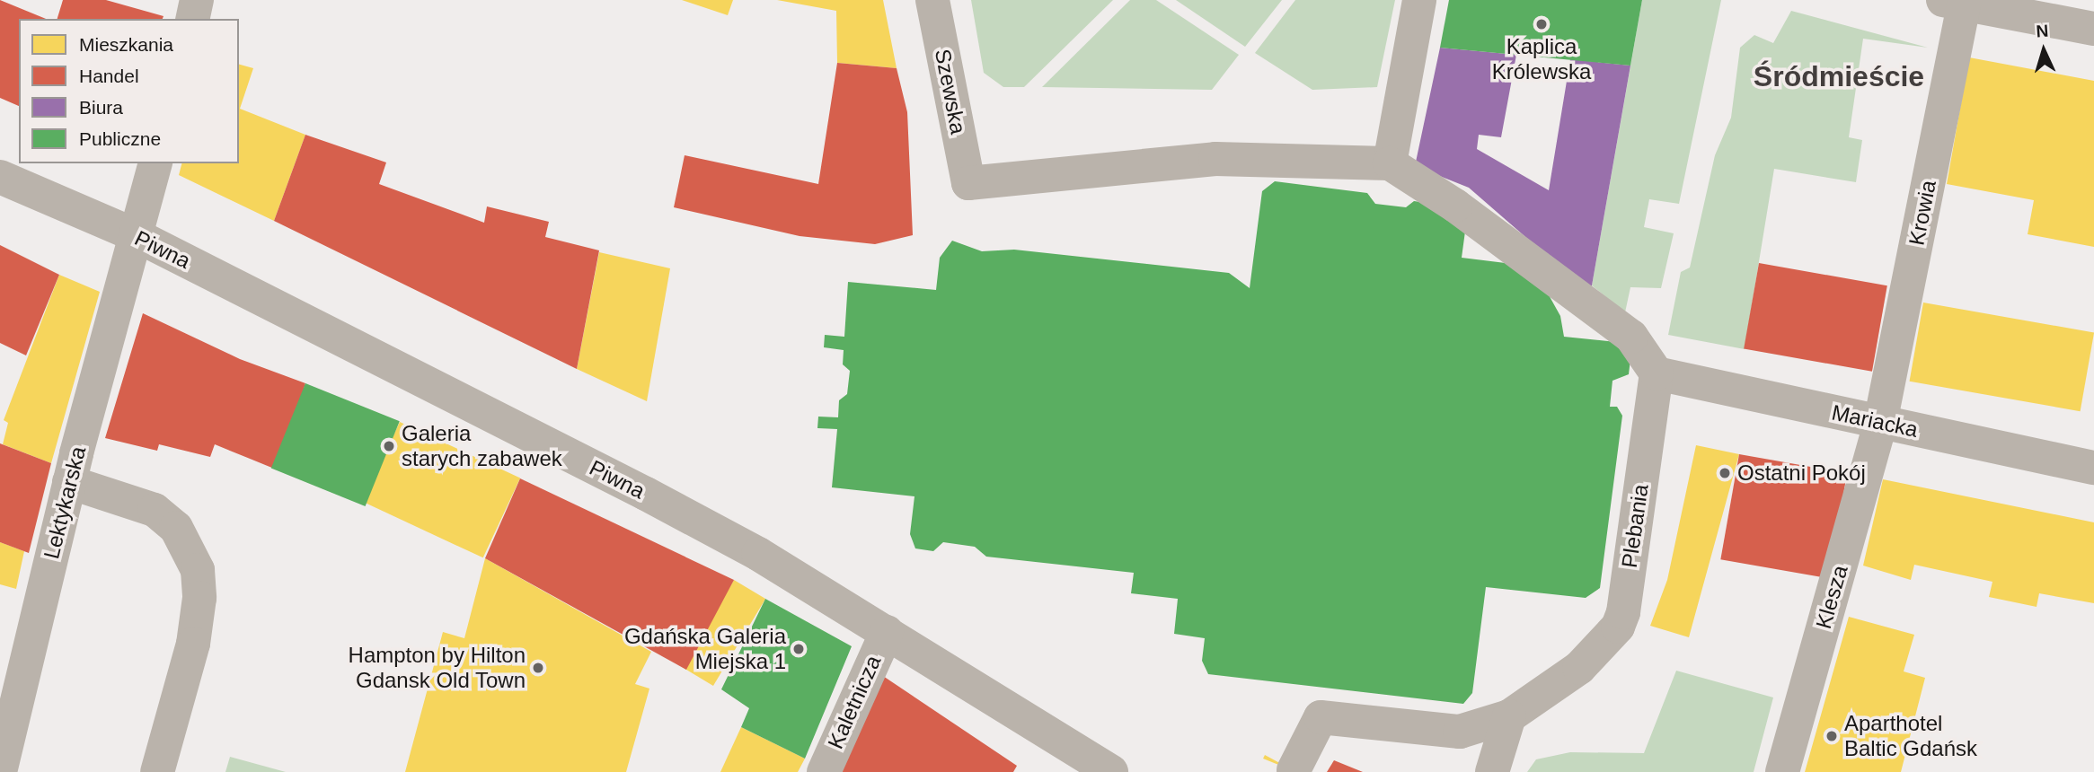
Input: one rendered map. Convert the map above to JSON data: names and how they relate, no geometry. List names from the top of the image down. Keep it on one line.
{"streets":{"street":["Szewska","Krowia","Piwna","Mariacka","Lektykarska","Plebania","Klesza","Kaletnicza"]},"crossings":[["Krowia","Mariacka"],["Krowia","Klesza"],["Piwna","Lektykarska"],["Piwna","Kaletnicza"],["Mariacka","Plebania"],["Mariacka","Klesza"]],"districts":["Śródmieście"],"places":["Kaplica Królewska","Galeria starych zabawek","Ostatni Pokój","Gdańska Galeria Miejska 1","Hampton by Hilton Gdansk Old Town","Aparthotel Baltic Gdańsk"],"legend":["Mieszkania","Handel","Biura","Publiczne"],"north":"top"}
